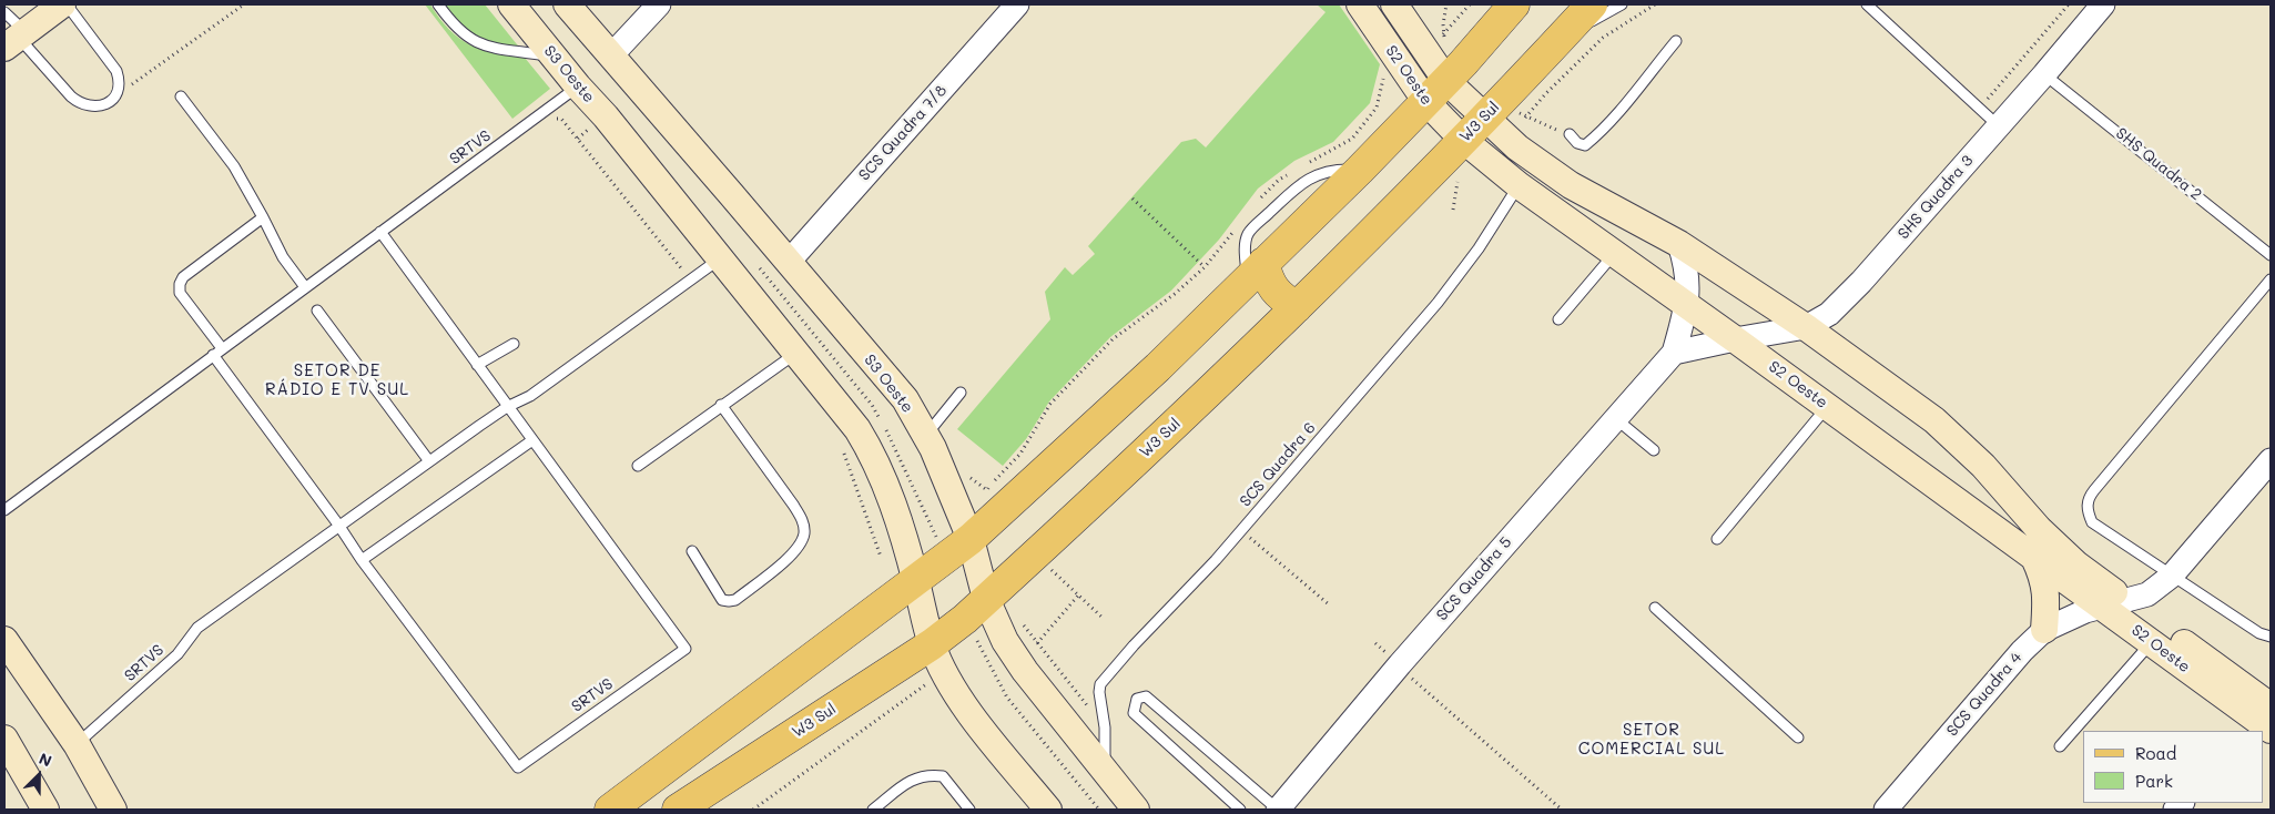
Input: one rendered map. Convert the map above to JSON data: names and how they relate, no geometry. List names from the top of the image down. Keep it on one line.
{"streets":{"main road":["S3 Oeste","S2 Oeste","W3 Sul"],"street":["SCS Quadra 7/8","SHS Quadra 3","SCS Quadra 5","SCS Quadra 4"],"lane":["SRTVS","SHS Quadra 2","SCS Quadra 6"]},"crossings":[["S3 Oeste","W3 Sul"],["S3 Oeste","SCS Quadra 7/8"],["S3 Oeste","SRTVS"],["S3 Oeste","SCS Quadra 6"],["S2 Oeste","W3 Sul"],["S2 Oeste","SHS Quadra 3"],["S2 Oeste","SCS Quadra 6"],["S2 Oeste","SCS Quadra 5"],["S2 Oeste","SCS Quadra 4"],["SHS Quadra 2","SHS Quadra 3"]],"districts":["SETOR DE RÁDIO E TV SUL","SETOR COMERCIAL SUL"],"legend":["Road","Park"],"north":"top right"}
